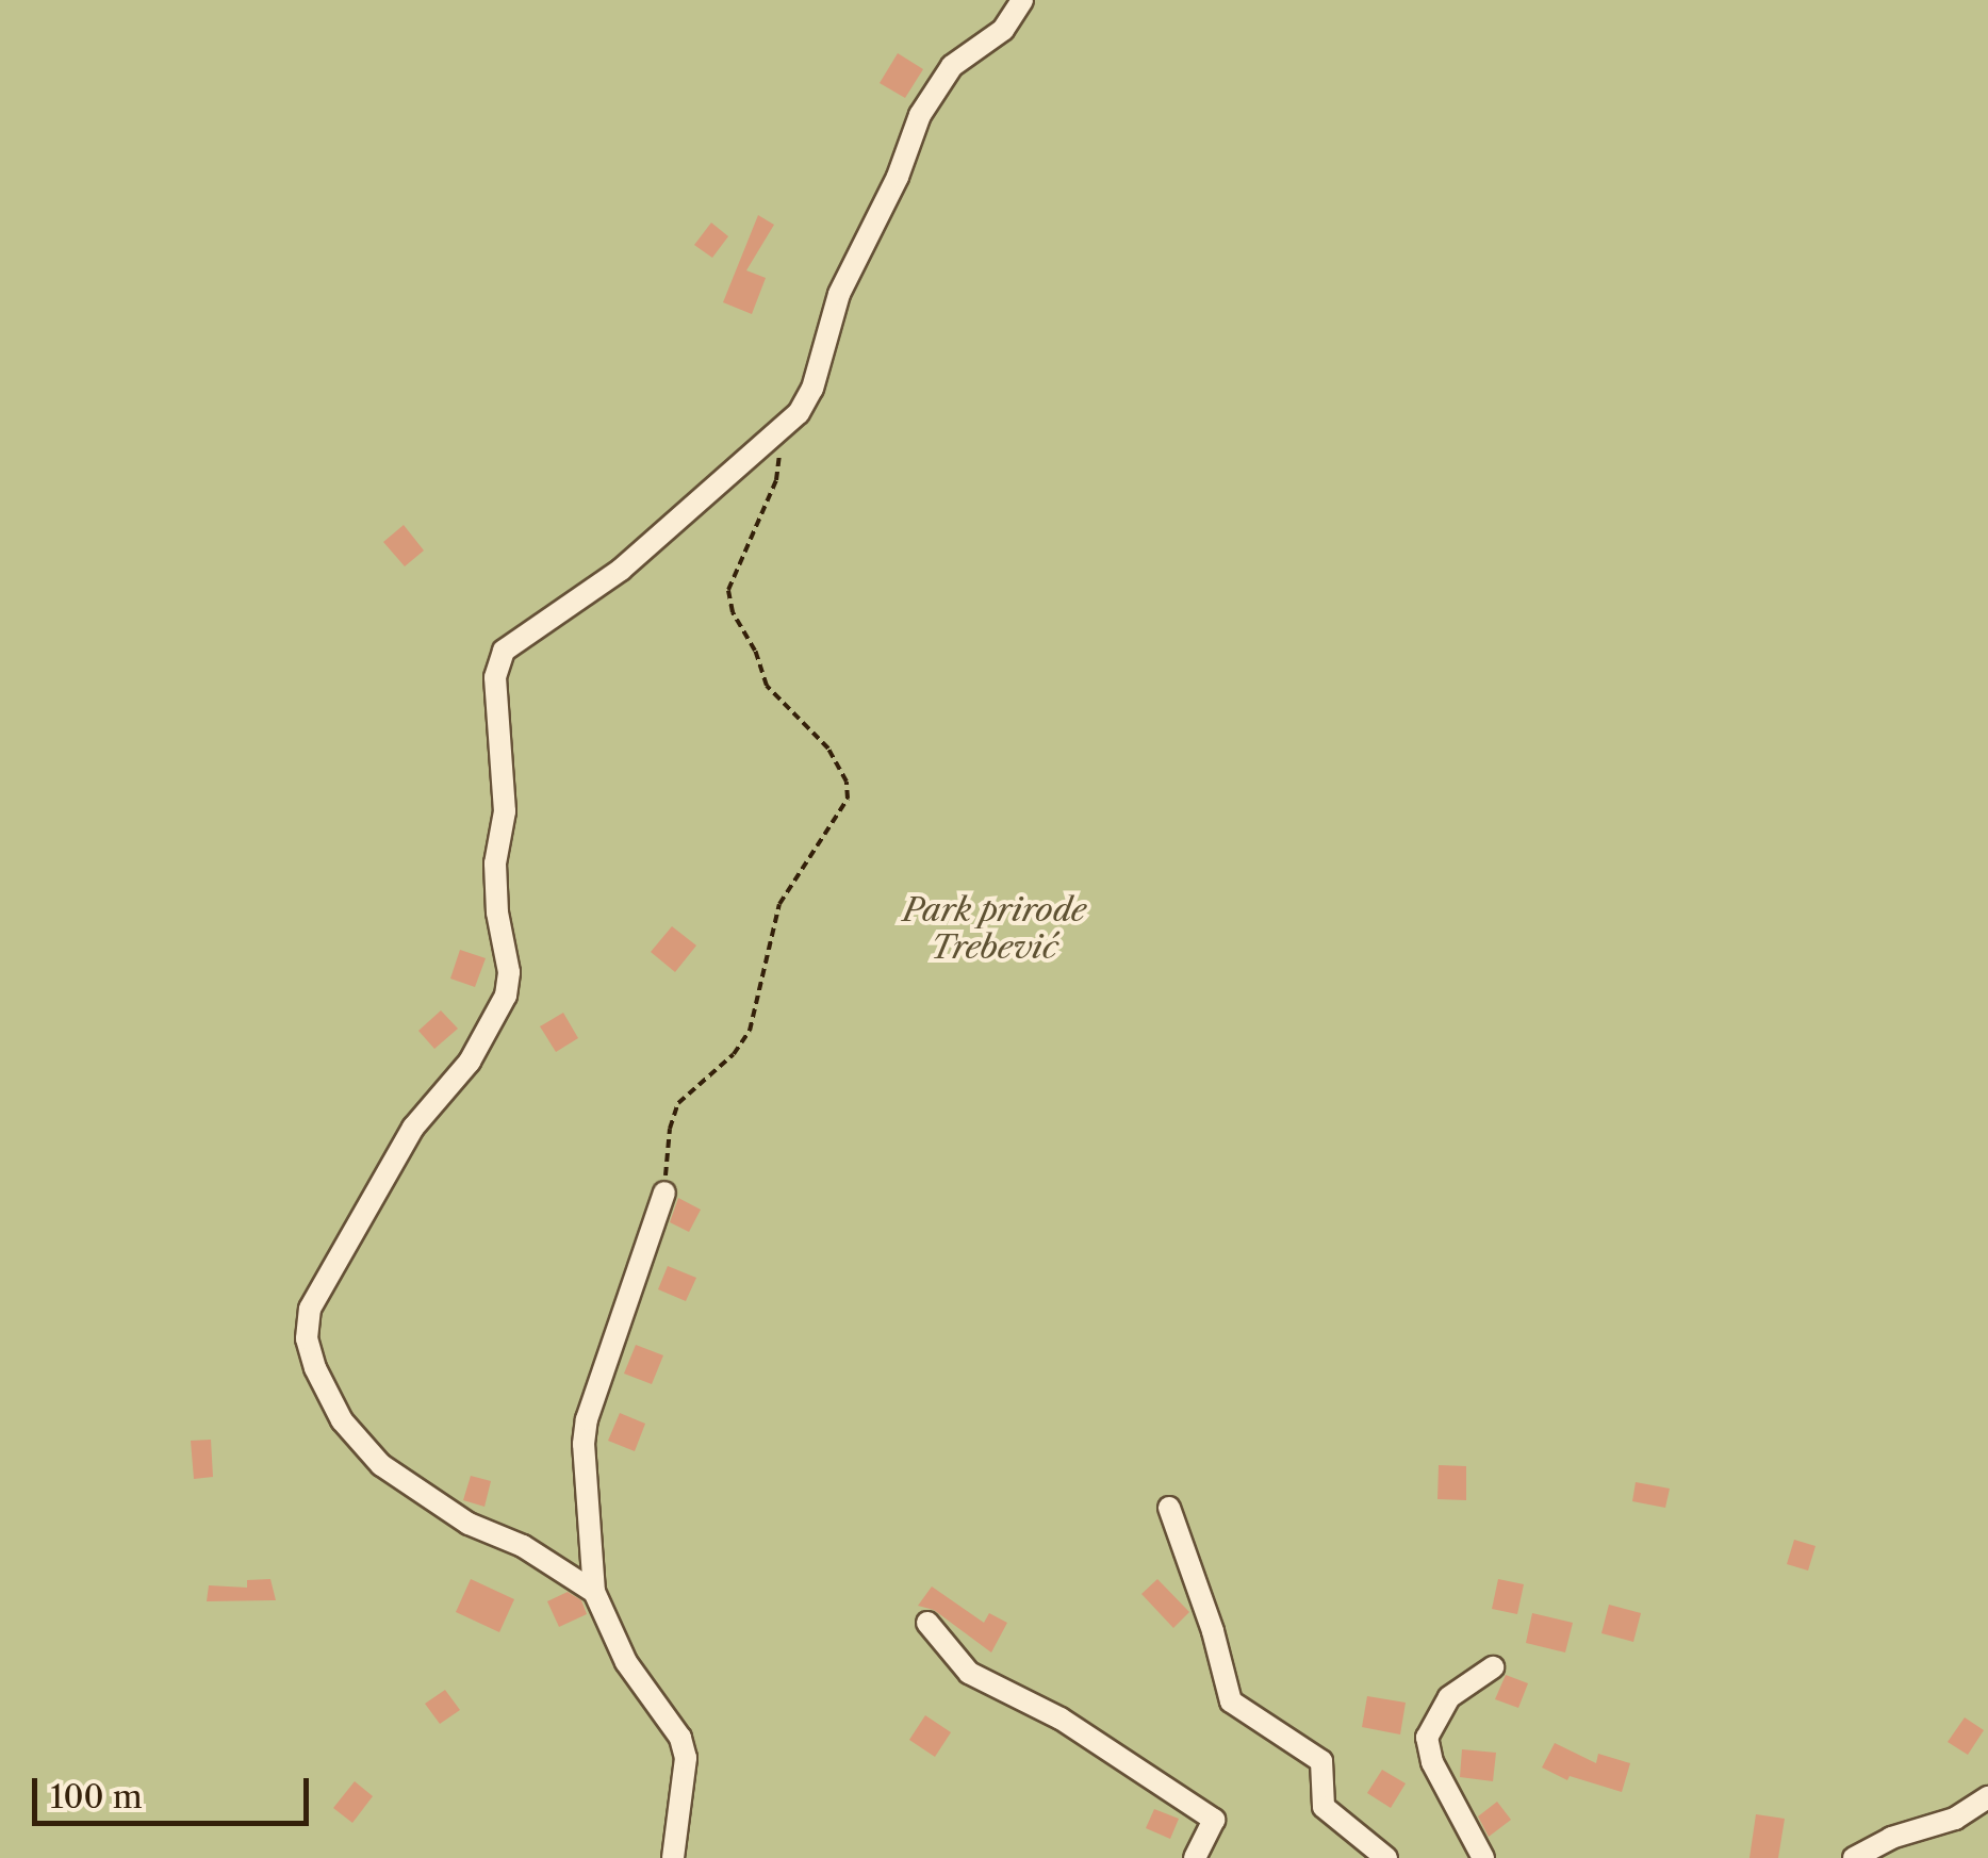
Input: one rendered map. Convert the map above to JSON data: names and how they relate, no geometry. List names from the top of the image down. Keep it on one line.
{"parks":["Park prirode Trebević"],"scale_bar":"100 m"}
